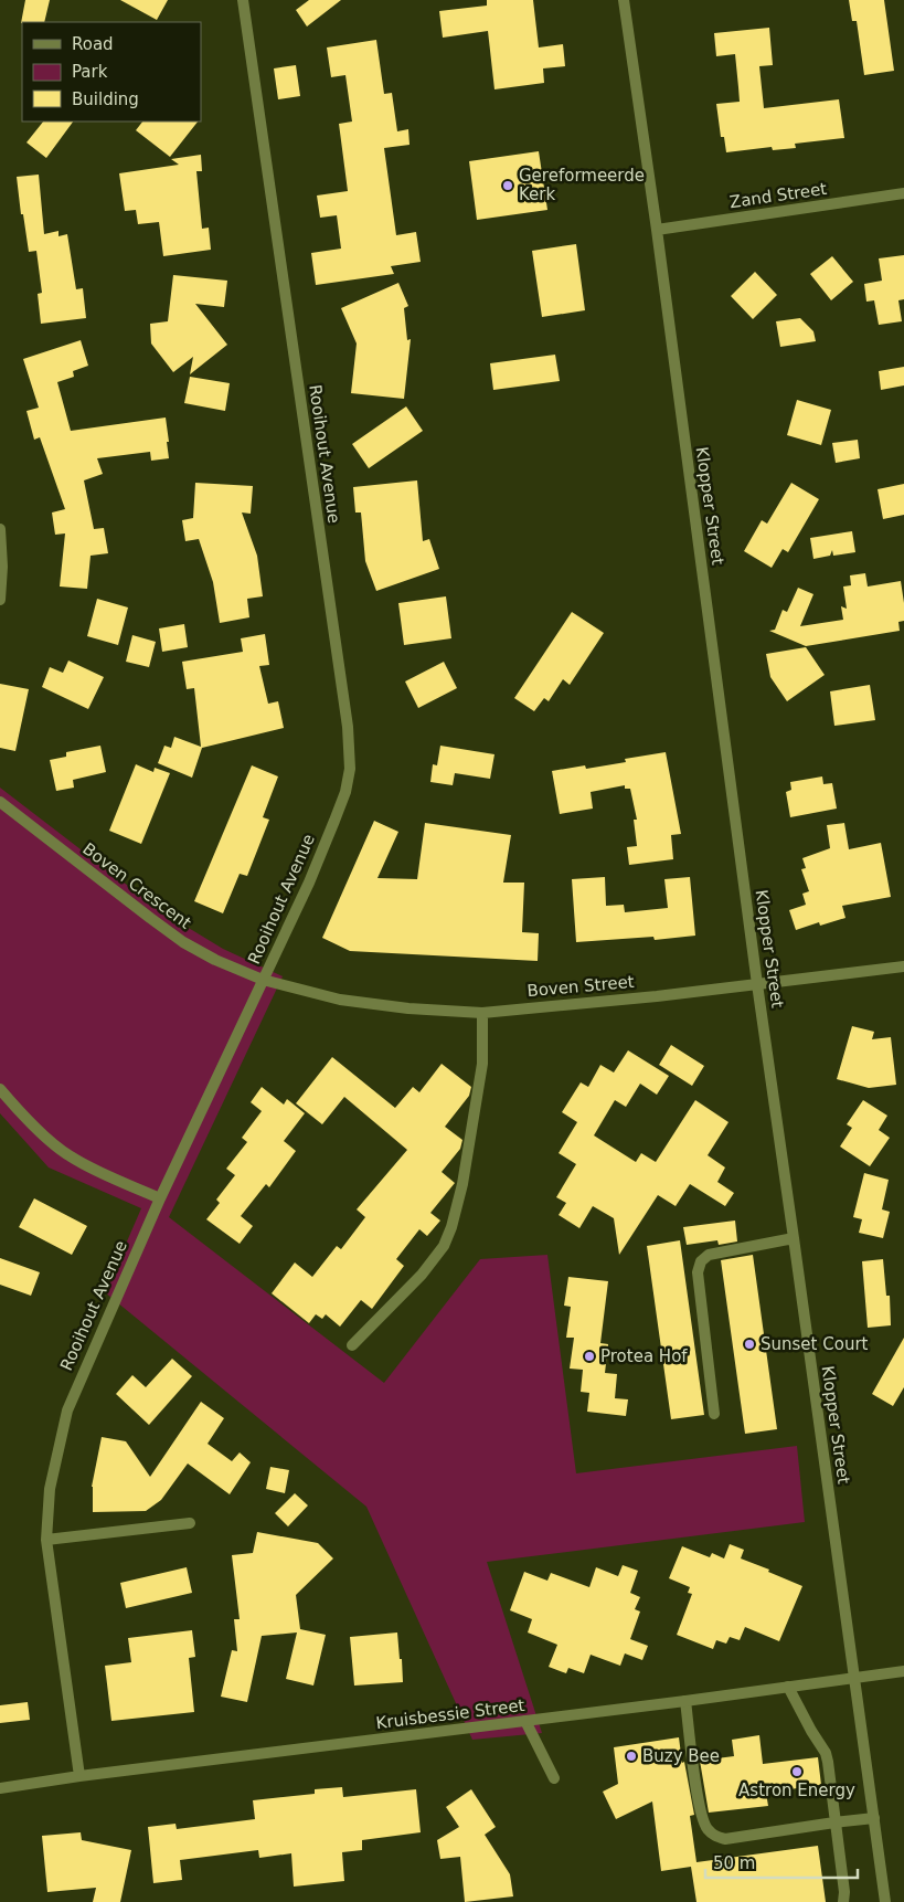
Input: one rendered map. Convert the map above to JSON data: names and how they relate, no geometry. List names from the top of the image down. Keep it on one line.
{"streets":{"street":["Zand Street","Rooihout Avenue","Klopper Street","Boven Crescent","Boven Street","Kruisbessie Street"]},"crossings":[["Zand Street","Klopper Street"],["Rooihout Avenue","Boven Crescent"],["Rooihout Avenue","Boven Street"],["Rooihout Avenue","Kruisbessie Street"],["Klopper Street","Boven Street"],["Klopper Street","Kruisbessie Street"],["Boven Crescent","Boven Street"]],"places":["Gereformeerde Kerk","Sunset Court","Protea Hof","Buzy Bee","Astron Energy"],"legend":["Road","Park","Building"],"scale_bar":"50 m"}
